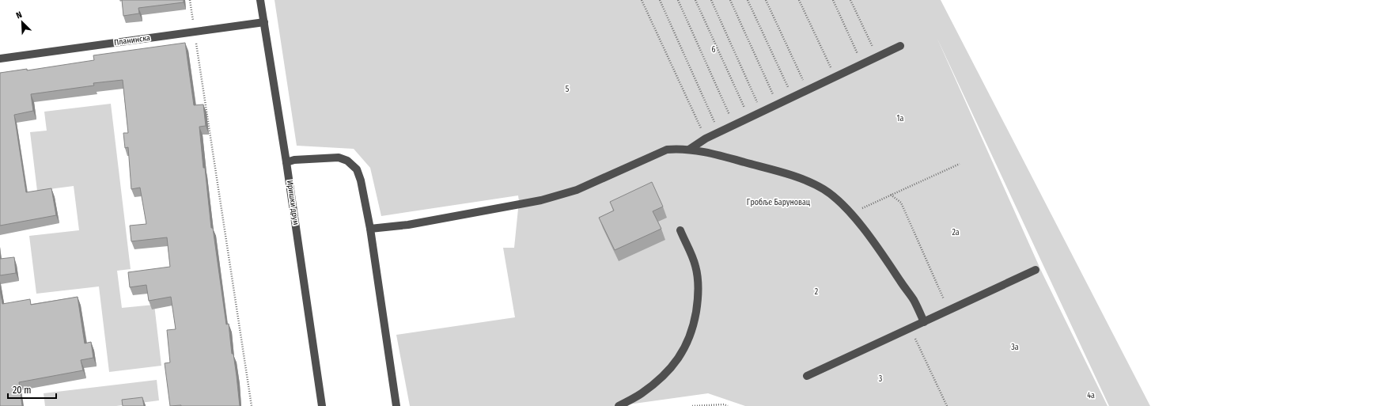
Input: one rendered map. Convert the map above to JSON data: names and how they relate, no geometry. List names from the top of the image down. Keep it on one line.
{"streets":{"street":["Планинска","Иришки друм"]},"crossings":[["Планинска","Иришки друм"]],"parks":["6","5","1a","Гробље Баруновац","2a","2","3a","3","4a"],"scale_bar":"20 m","north":"top left"}
